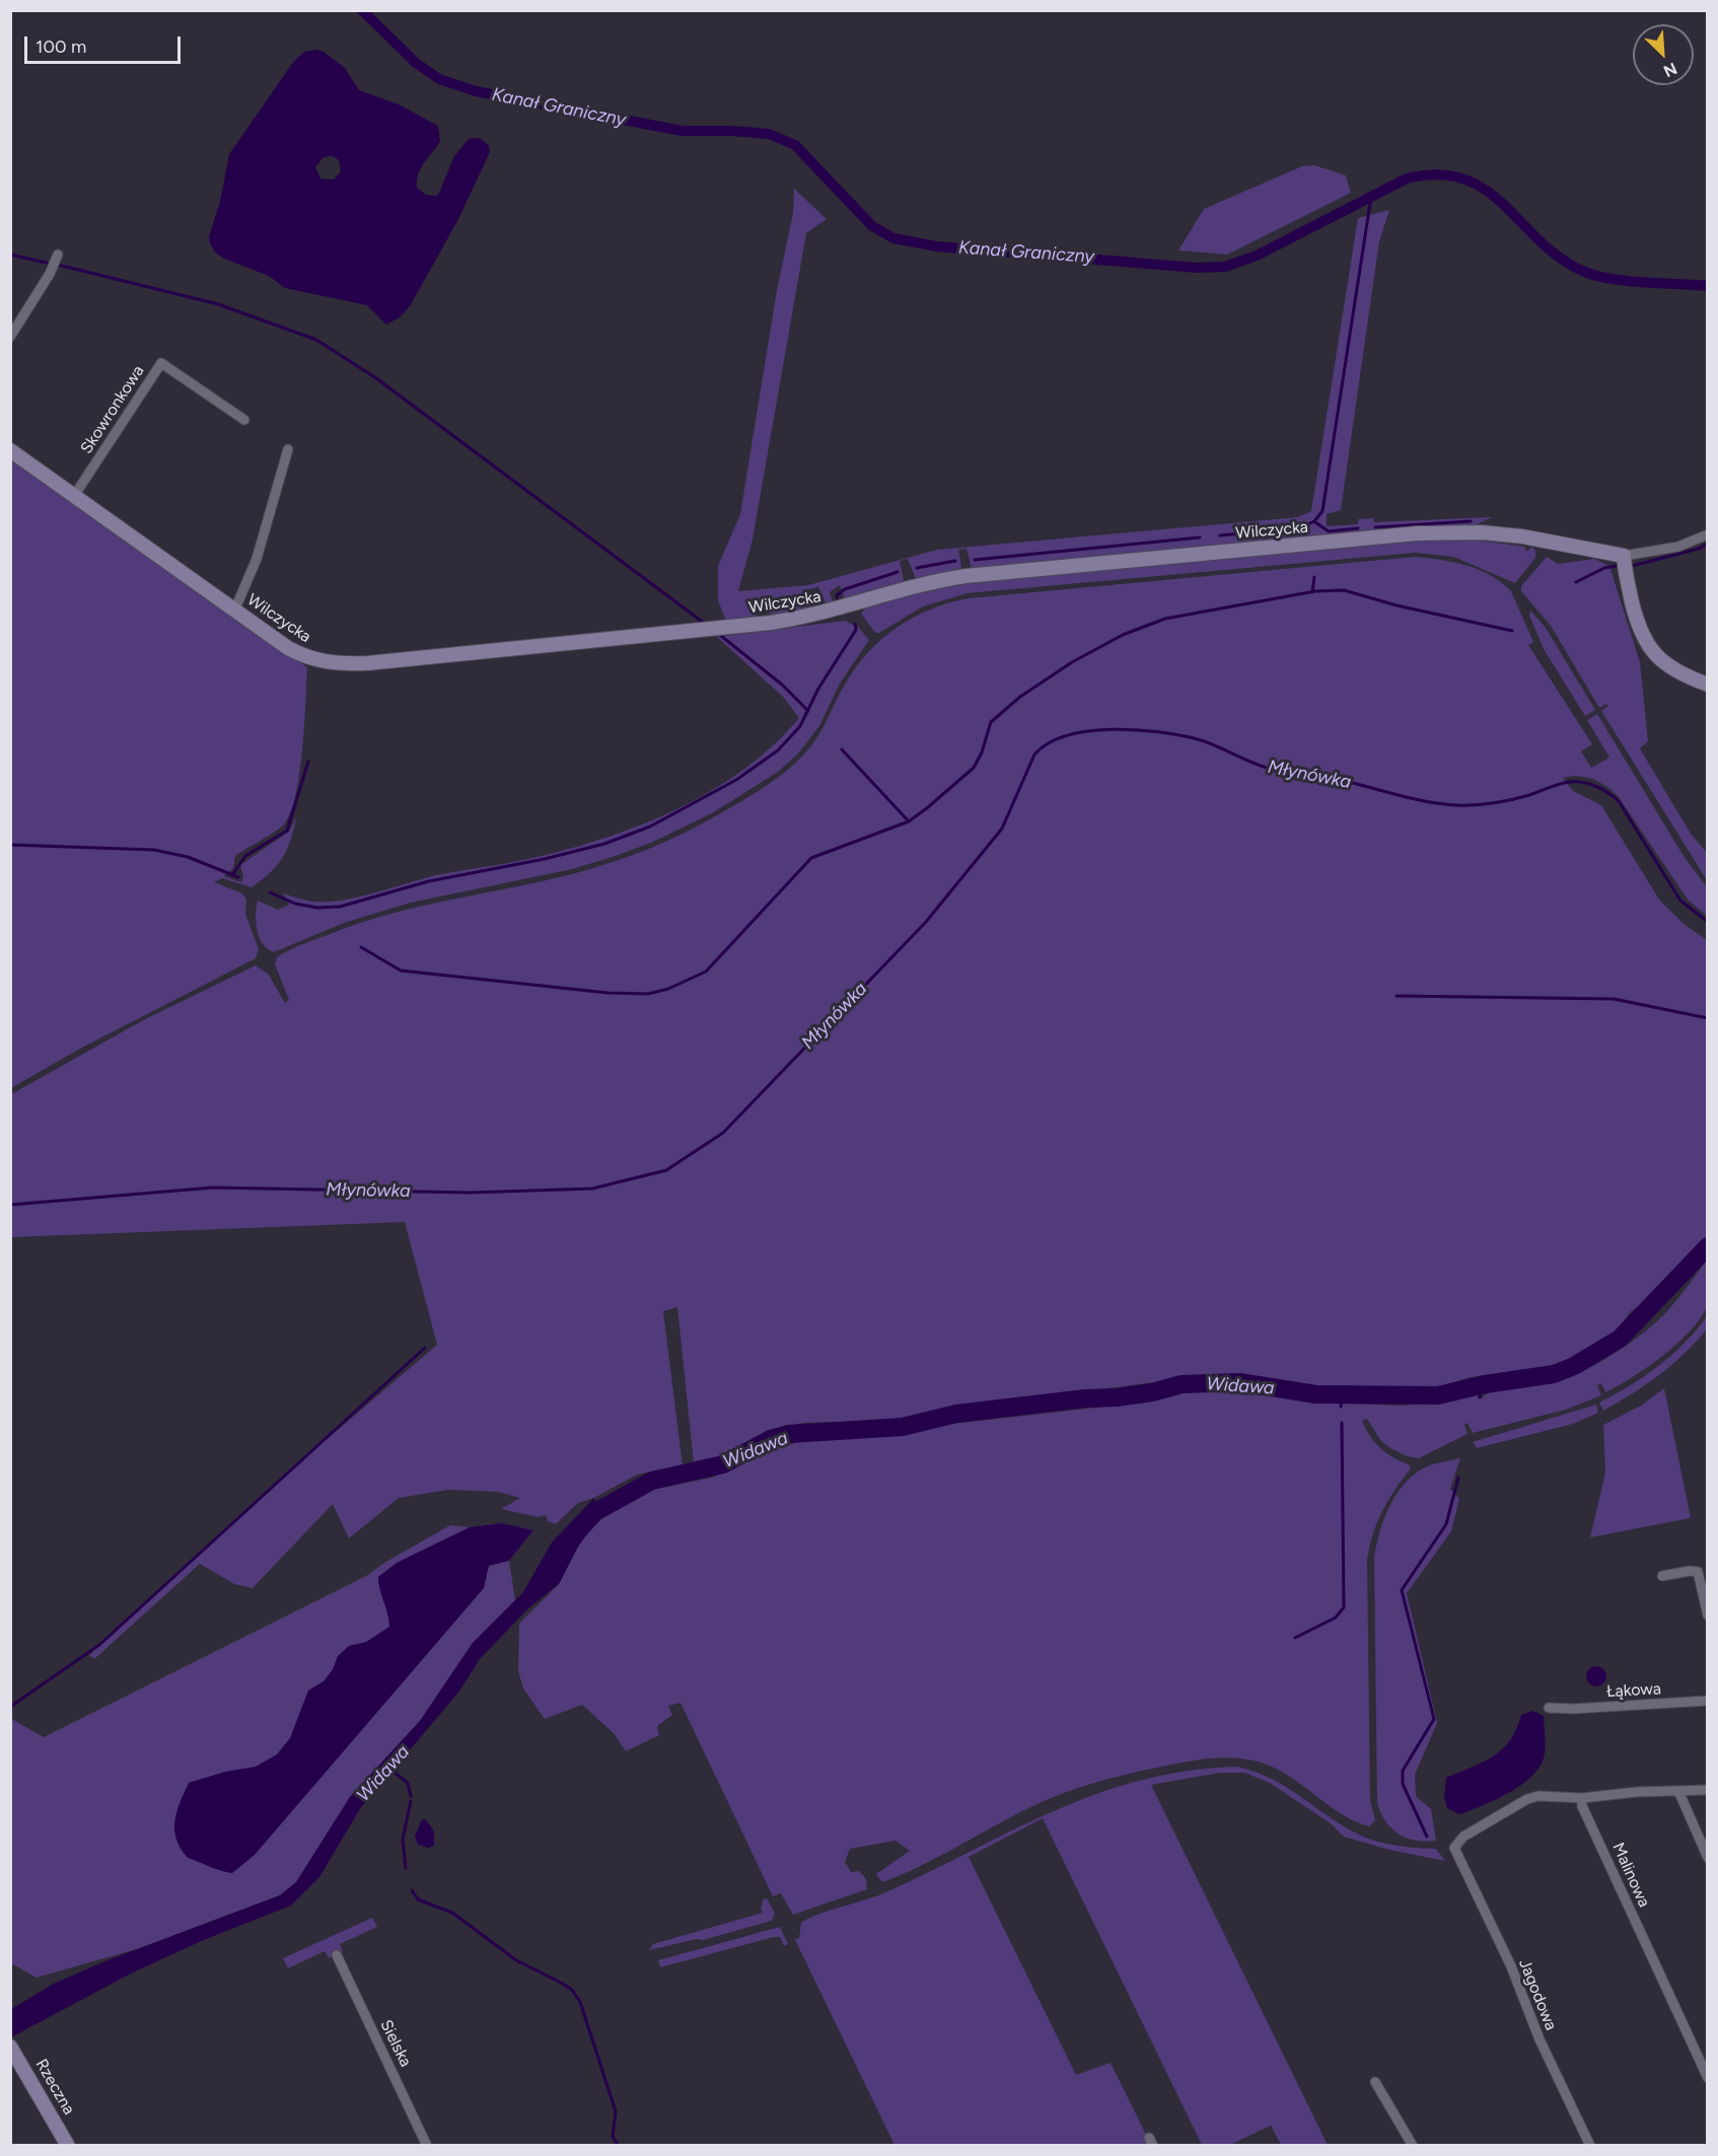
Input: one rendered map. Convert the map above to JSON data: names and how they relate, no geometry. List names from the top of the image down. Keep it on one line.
{"streets":{"street":["Skowronkowa","Wilczycka","Łąkowa","Malinowa","Jagodowa","Sielska","Rzeczna"]},"crossings":[["Skowronkowa","Wilczycka"],["Malinowa","Jagodowa"]],"water":["Kanał Graniczny","Młynówka","Widawa"],"scale_bar":"100 m","north":"bottom right"}
